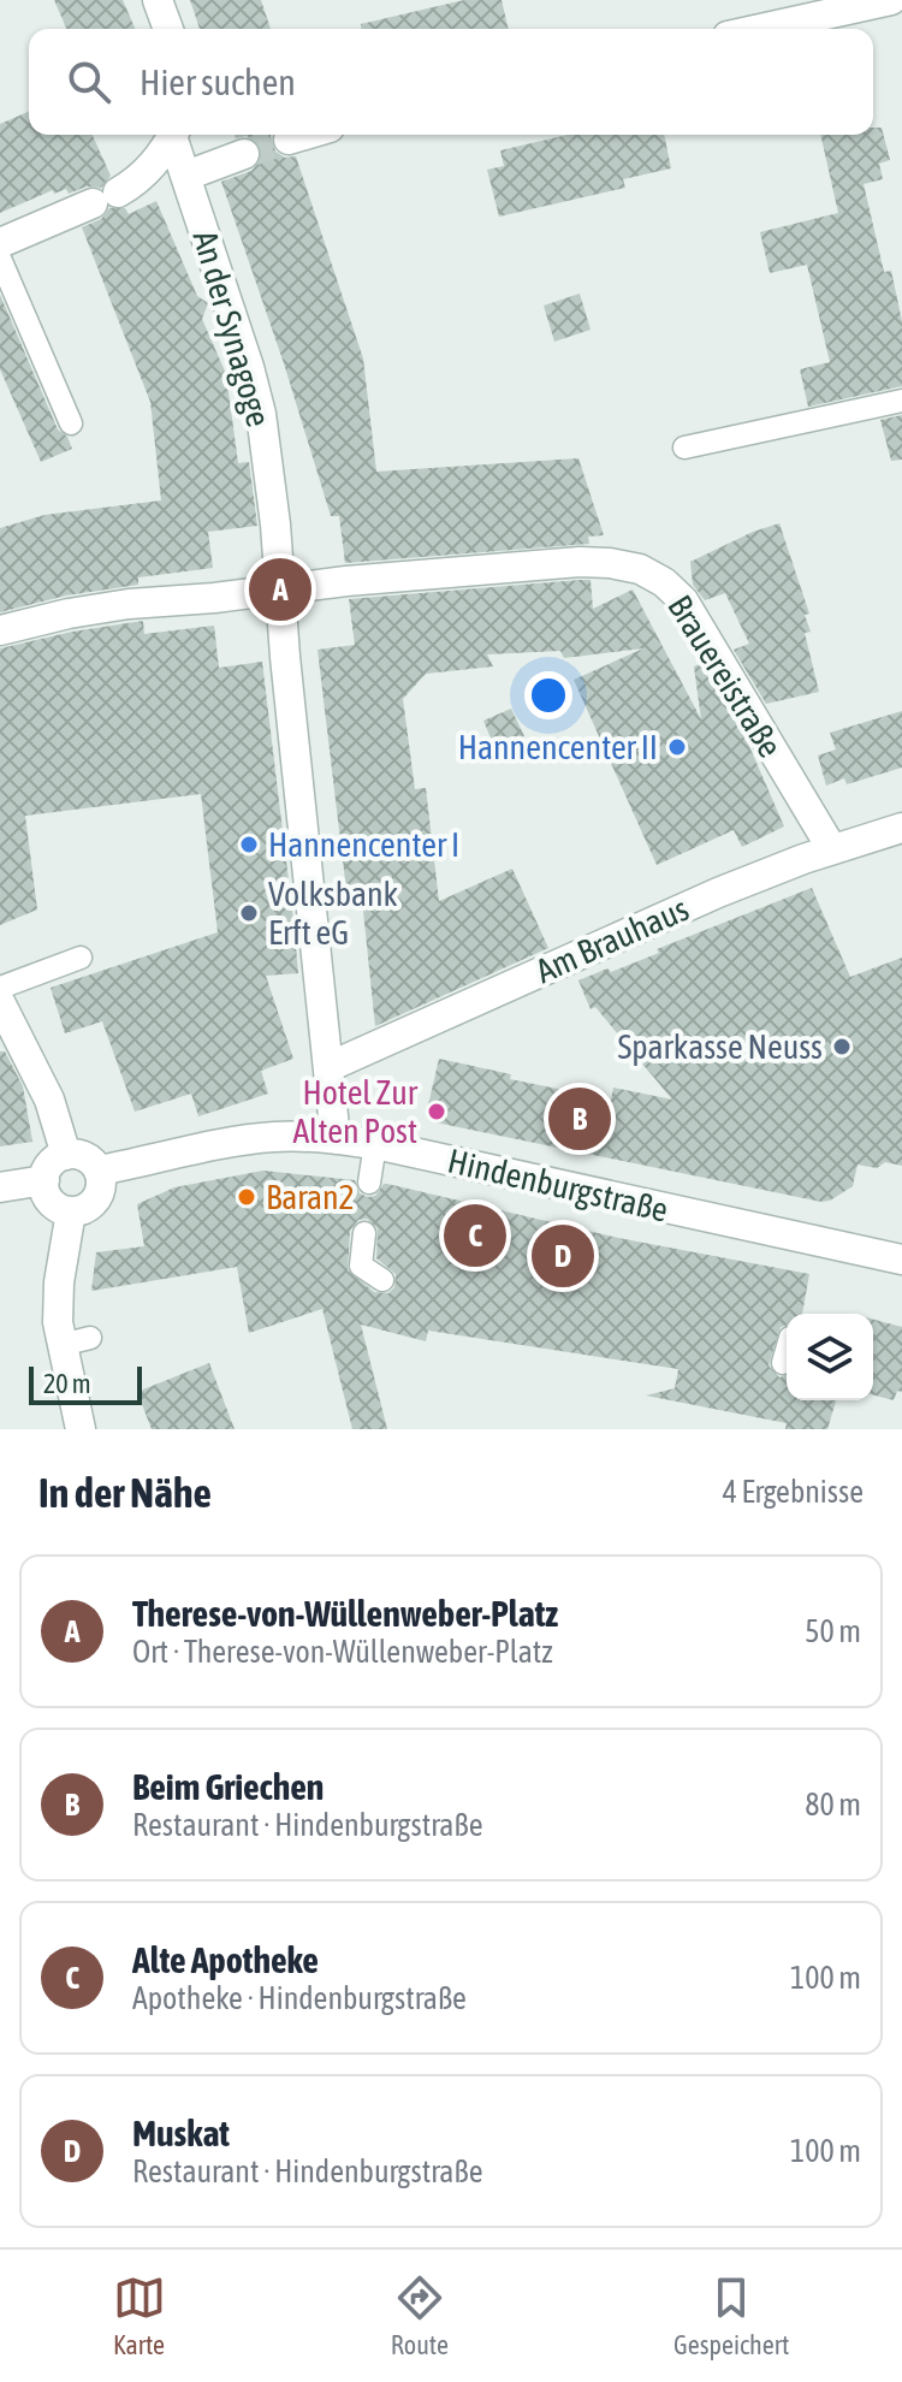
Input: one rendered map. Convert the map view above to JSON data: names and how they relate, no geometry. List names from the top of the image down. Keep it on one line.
{"streets":{"street":["An der Synagoge","Brauereistraße","Am Brauhaus","Hindenburgstraße"]},"crossings":[["An der Synagoge","Brauereistraße"],["An der Synagoge","Am Brauhaus"],["An der Synagoge","Hindenburgstraße"],["Brauereistraße","Am Brauhaus"]],"places":["Hannencenter II","Hannencenter I","Volksbank Erft eG","Sparkasse Neuss","Hotel Zur Alten Post","Baran2"],"scale_bar":"20 m","page":{"search":"Hier suchen","pins":["A","B","C","D"],"scale":"20 m","heading":["In der Nähe","4 Ergebnisse"],"list":[{"mark":"A","name":"Therese-von-Wüllenweber-Platz","note":"Ort · Therese-von-Wüllenweber-Platz","value":"50 m"},{"mark":"B","name":"Beim Griechen","note":"Restaurant · Hindenburgstraße","value":"80 m"},{"mark":"C","name":"Alte Apotheke","note":"Apotheke · Hindenburgstraße","value":"100 m"},{"mark":"D","name":"Muskat","note":"Restaurant · Hindenburgstraße","value":"100 m"}],"nav":["Karte","Route","Gespeichert"]}}
